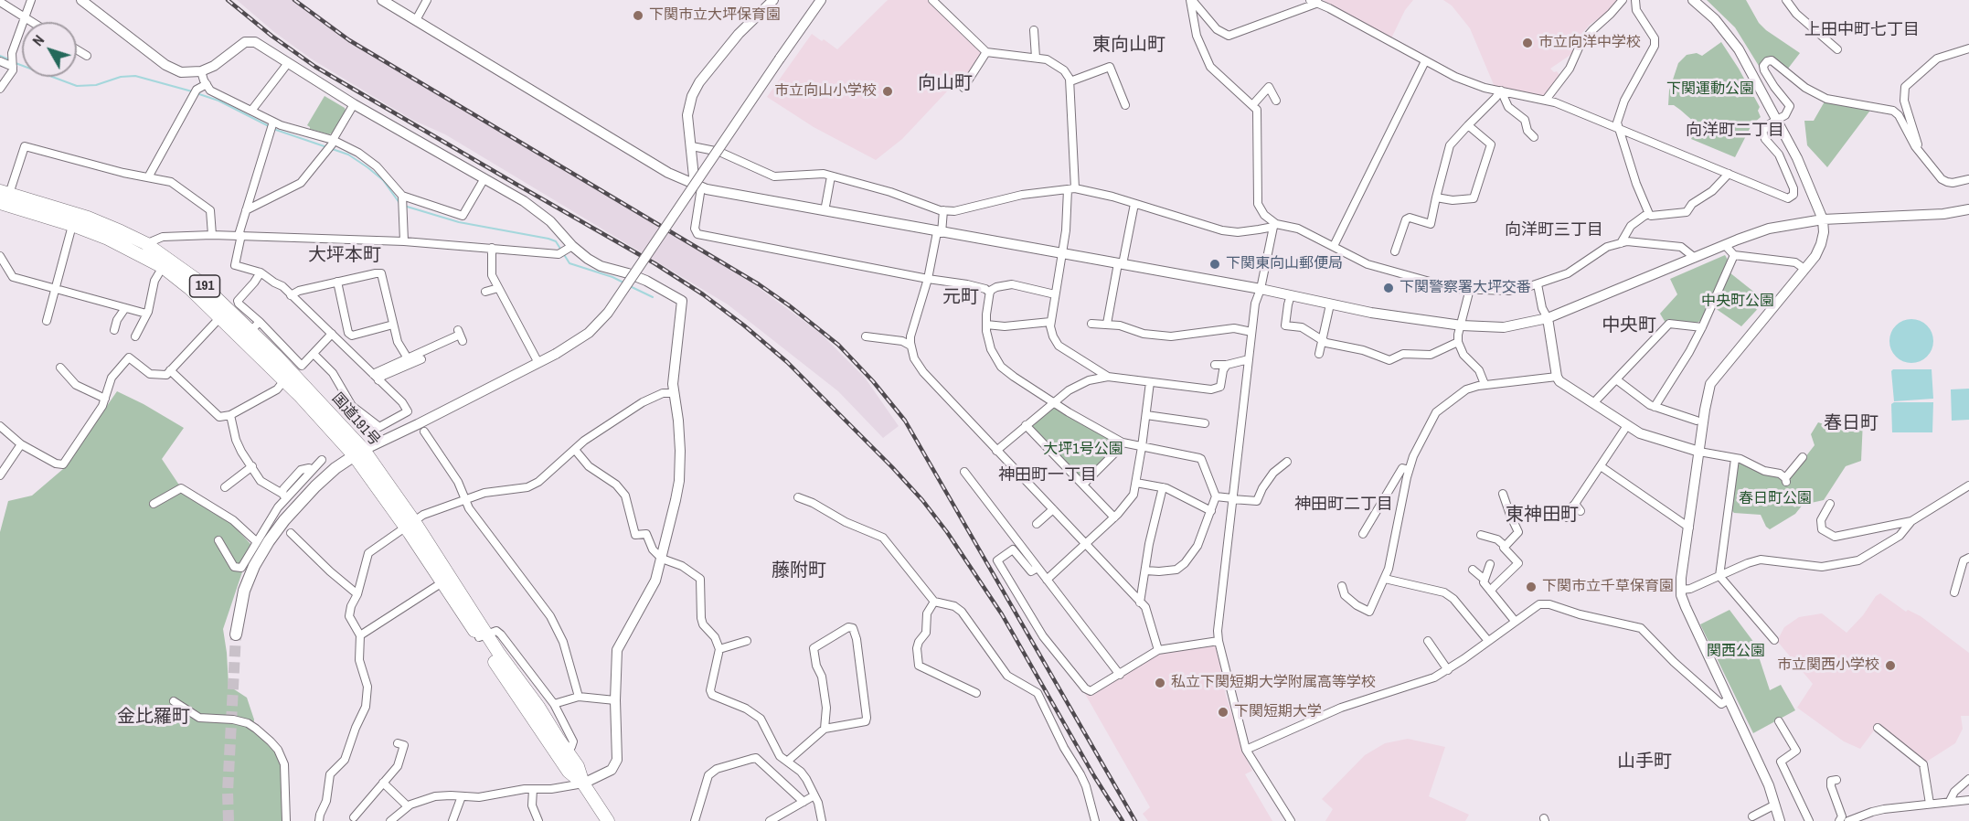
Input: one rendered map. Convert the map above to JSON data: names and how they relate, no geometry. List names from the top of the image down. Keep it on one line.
{"streets":{"highway":["191","国道191号"]},"districts":["上田中町七丁目","東向山町","向山町","向洋町二丁目","向洋町三丁目","大坪本町","元町","中央町","春日町","神田町一丁目","神田町二丁目","東神田町","藤附町","金比羅町","山手町"],"parks":["下関運動公園","中央町公園","大坪1号公園","春日町公園","関西公園"],"places":["下関市立大坪保育園","市立向洋中学校","市立向山小学校","下関東向山郵便局","下関警察署大坪交番","下関市立千草保育園","市立関西小学校","私立下関短期大学附属高等学校","下関短期大学"],"north":"top left"}
